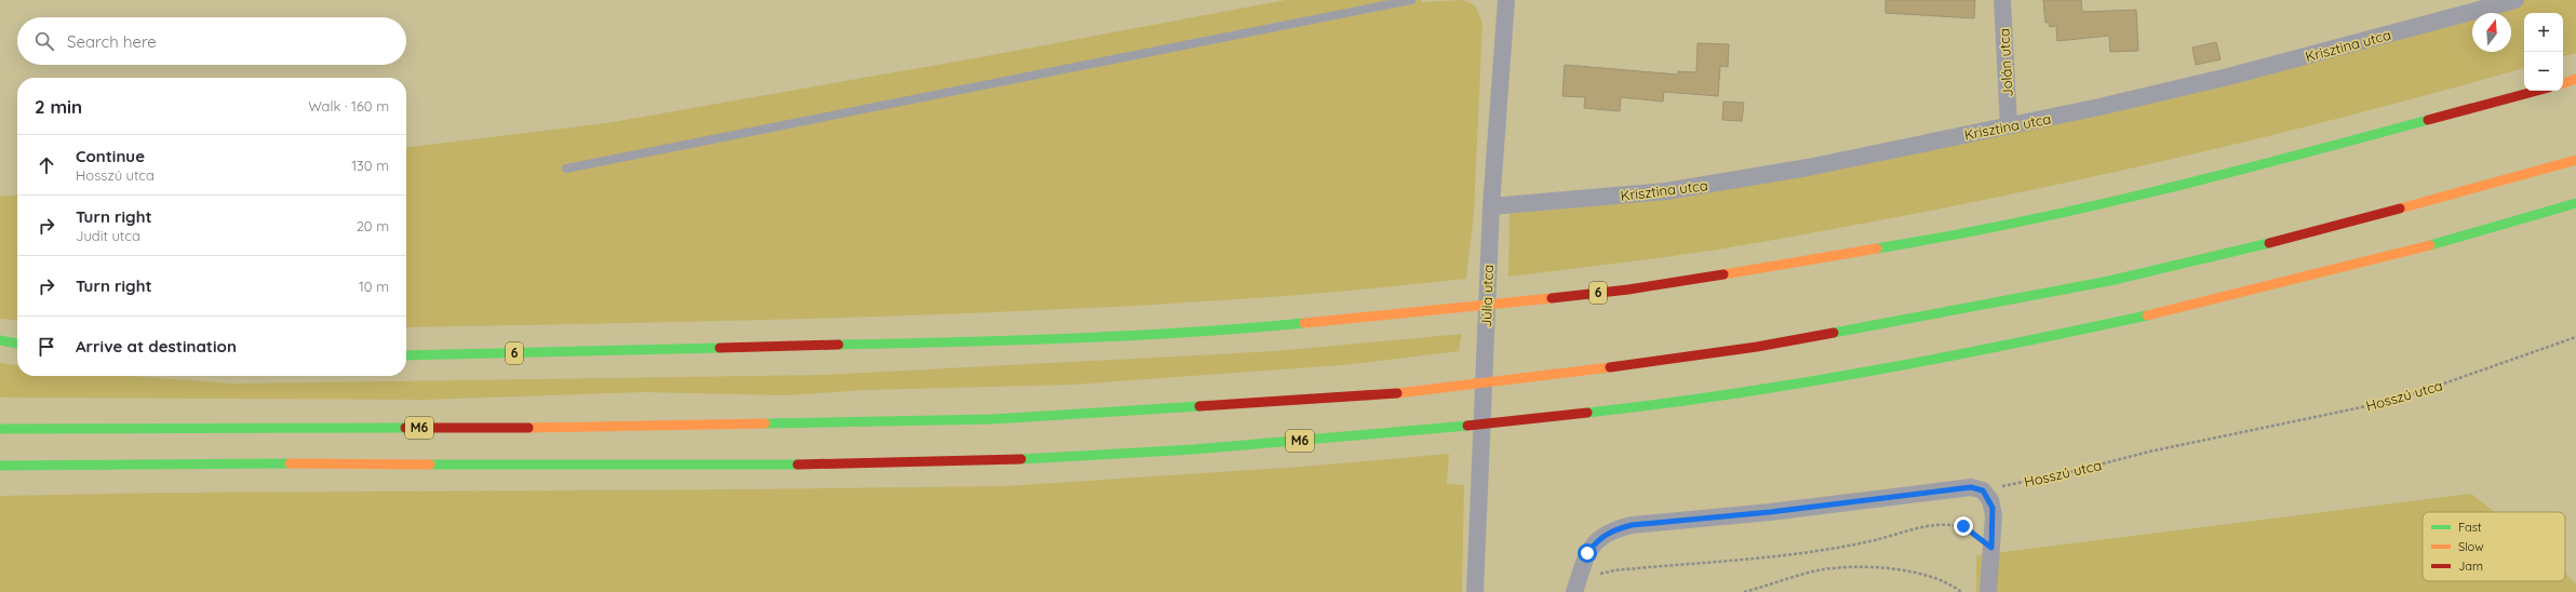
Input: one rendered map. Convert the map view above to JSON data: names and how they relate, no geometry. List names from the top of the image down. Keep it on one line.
{"streets":{"main road":["6","M6"],"street":["Krisztina utca","Jolán utca","Júlia utca"],"path":["Hosszú utca"]},"crossings":[["Krisztina utca","Jolán utca"],["Krisztina utca","Júlia utca"]],"legend":["Fast","Slow","Jam"],"north":"top","page":{"map_buttons":["+","−"],"search":"Search here","heading":["2 min","Walk · 160 m"],"list":[["Continue","Hosszú utca","130 m"],["Turn right","Judit utca","20 m"],["Turn right","10 m"],"Arrive at destination"]}}
